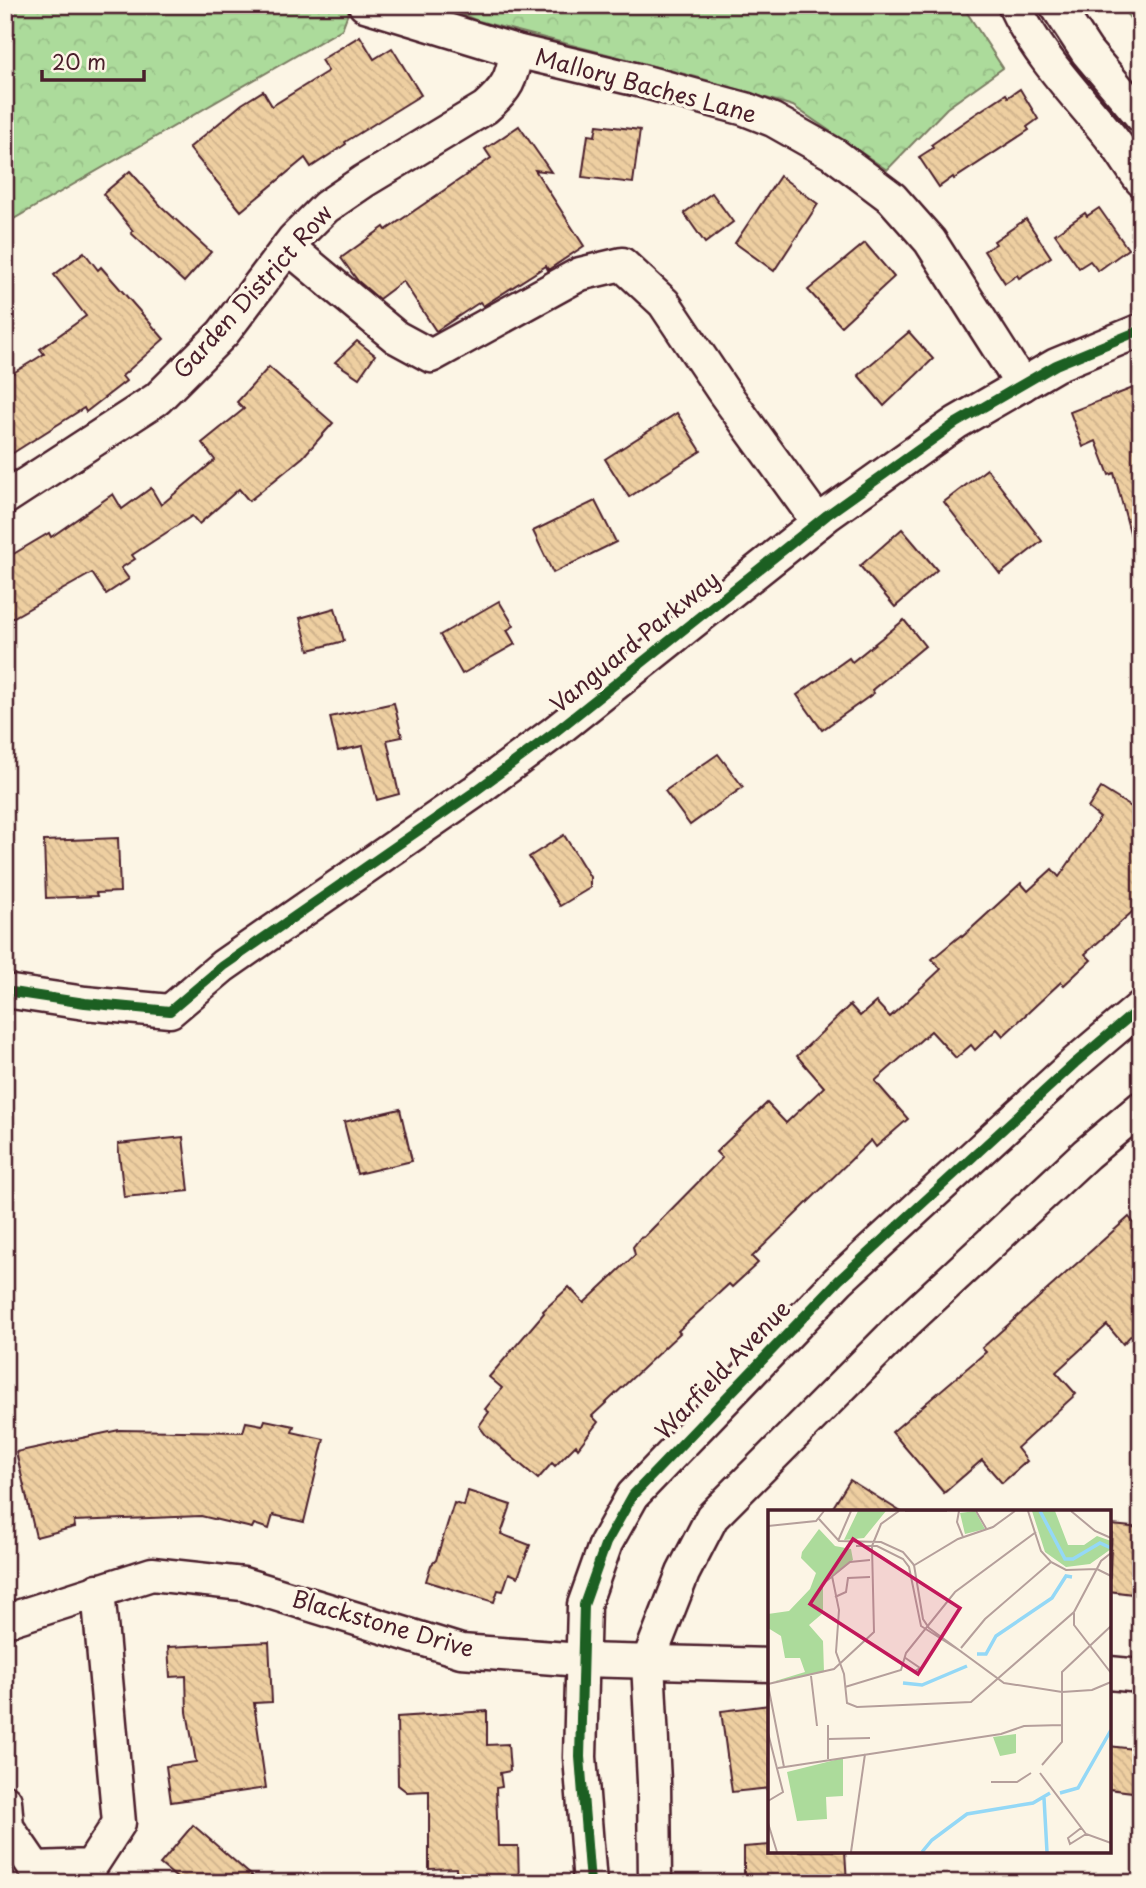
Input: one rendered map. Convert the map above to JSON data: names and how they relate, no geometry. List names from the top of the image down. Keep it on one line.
{"streets":{"street":["Mallory Baches Lane","Garden District Row","Vanguard Parkway","Warfield Avenue","Blackstone Drive"]},"crossings":[["Mallory Baches Lane","Garden District Row"],["Mallory Baches Lane","Vanguard Parkway"],["Warfield Avenue","Blackstone Drive"]],"scale_bar":"20 m"}
